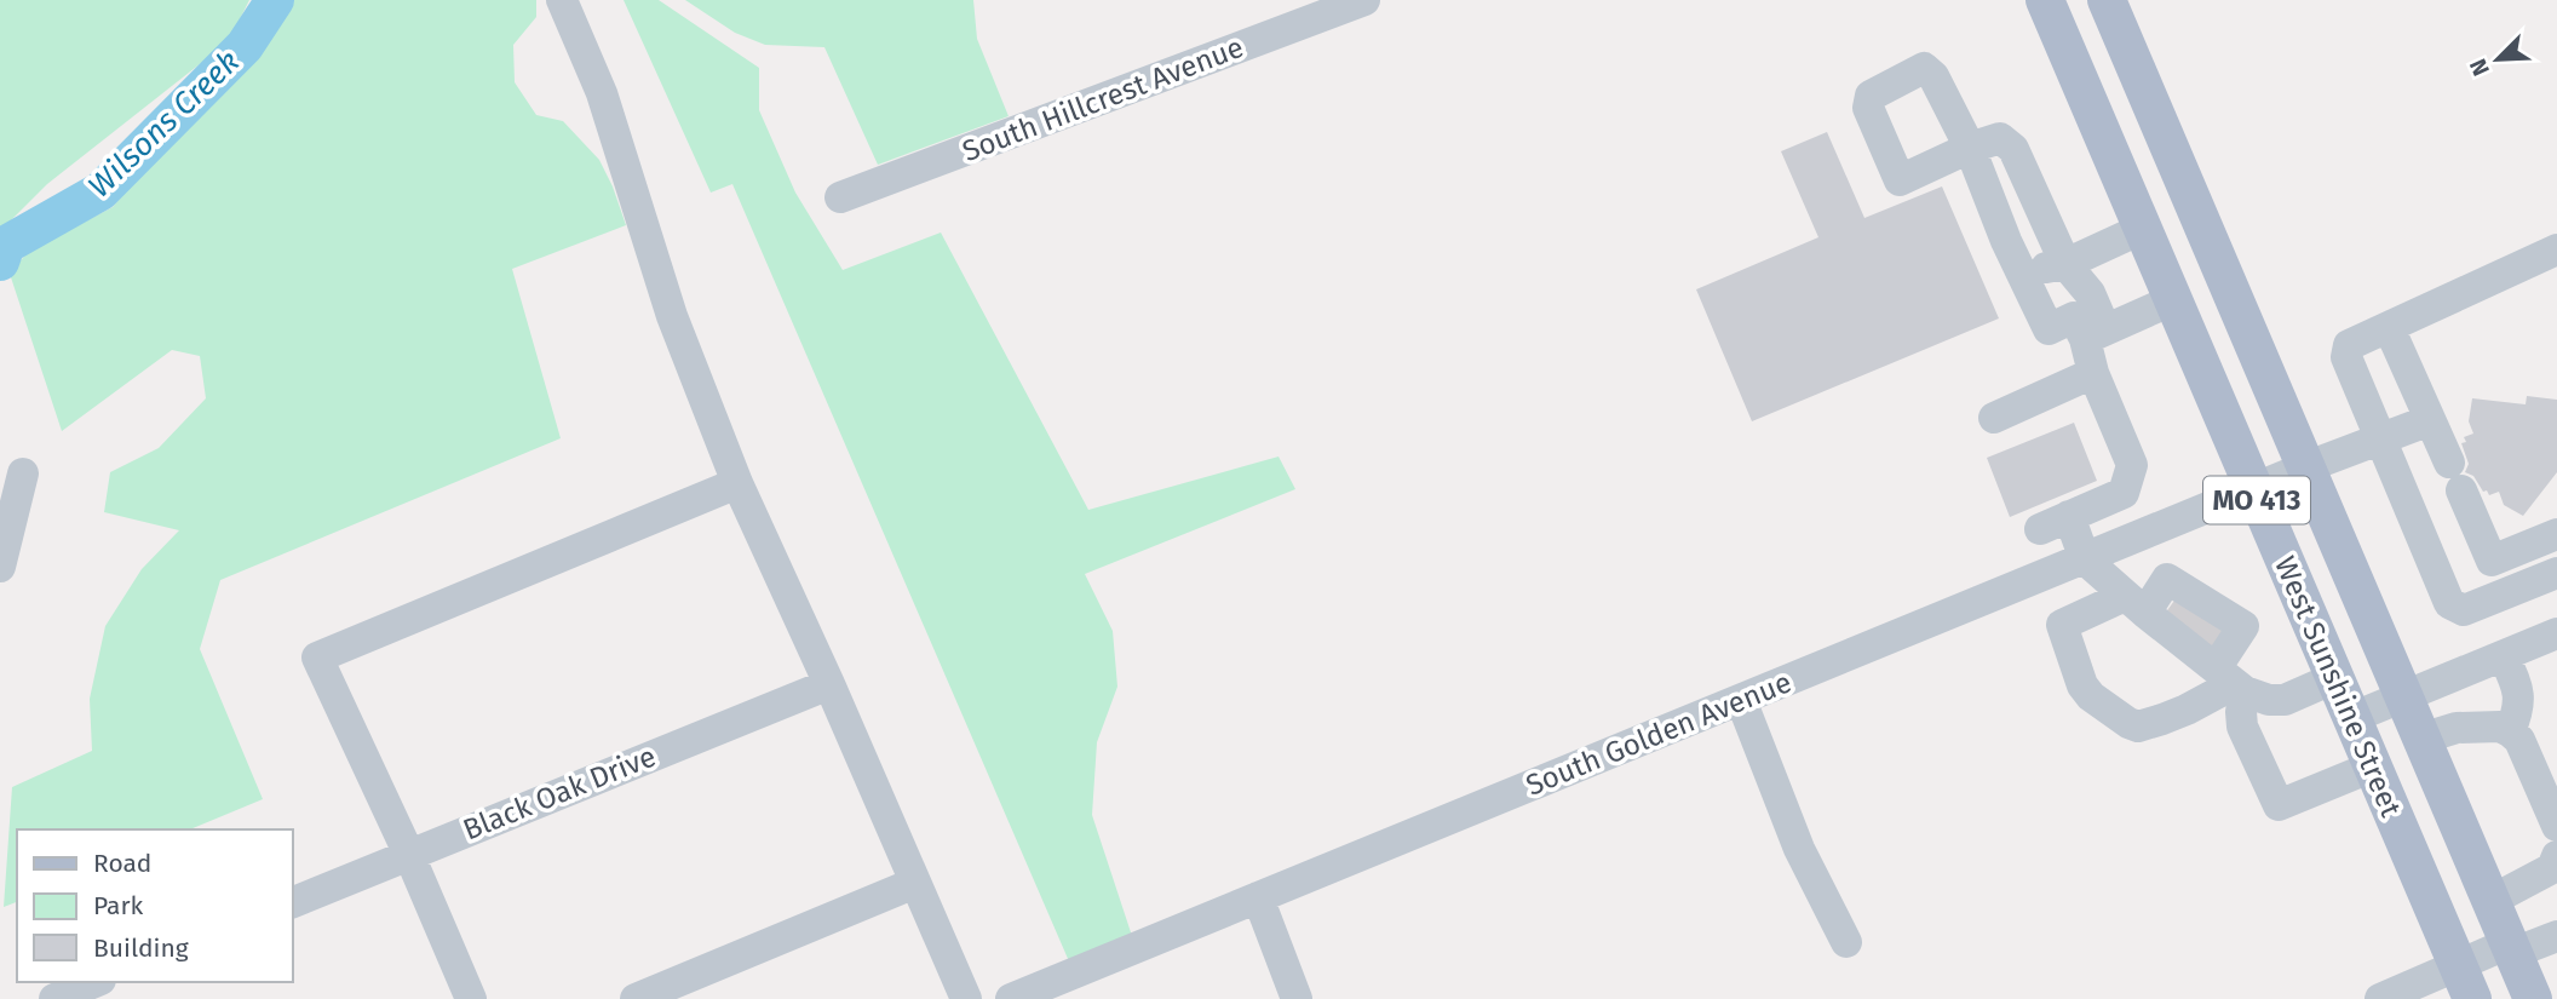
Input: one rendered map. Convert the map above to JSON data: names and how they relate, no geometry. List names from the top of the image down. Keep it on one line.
{"streets":{"main road":["MO 413","West Sunshine Street"],"street":["South Hillcrest Avenue","South Golden Avenue","Black Oak Drive"]},"crossings":[["West Sunshine Street","South Golden Avenue"]],"water":["Wilsons Creek"],"legend":["Road","Park","Building"],"north":"bottom left"}
